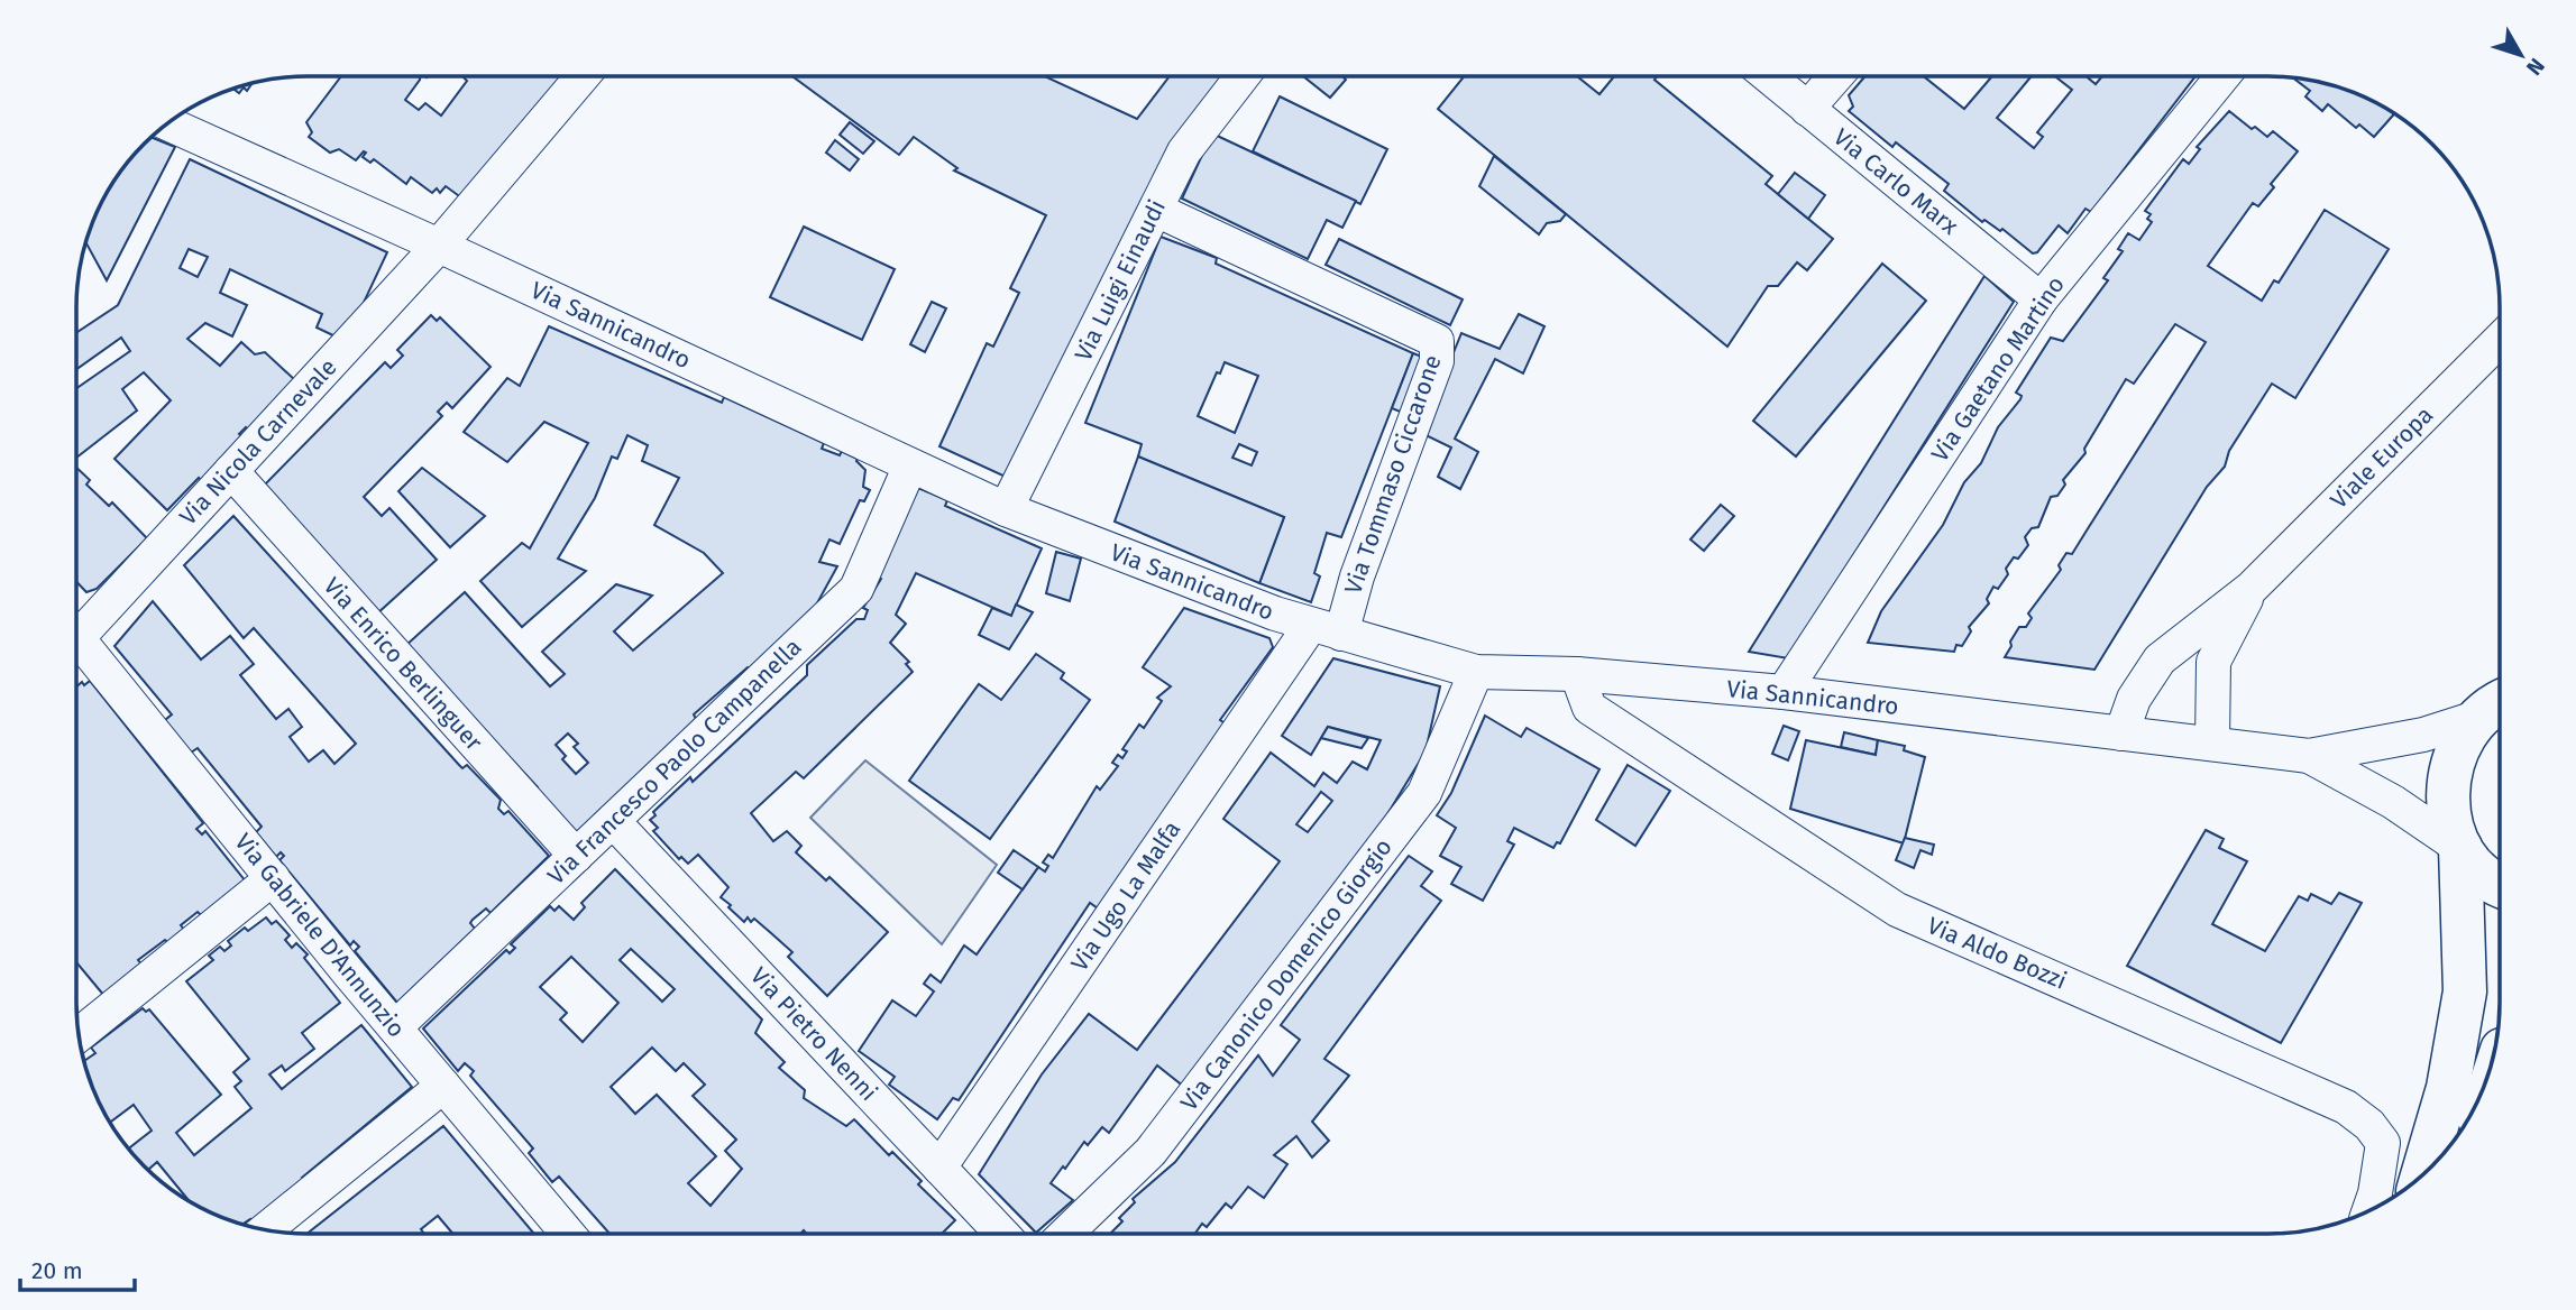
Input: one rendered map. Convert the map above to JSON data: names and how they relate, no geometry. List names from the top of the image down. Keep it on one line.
{"streets":{"street":["Via Carlo Marx","Via Luigi Einaudi","Via Sannicandro","Via Gaetano Martino","Via Nicola Carnevale","Viale Europa","Via Tommaso Ciccarone","Via Enrico Berlinguer","Via Francesco Paolo Campanella","Via Ugo La Malfa","Via Gabriele D'Annunzio","Via Aldo Bozzi","Via Canonico Domenico Giorgio","Via Pietro Nenni"]},"crossings":[["Via Carlo Marx","Via Gaetano Martino"],["Via Luigi Einaudi","Via Sannicandro"],["Via Luigi Einaudi","Via Tommaso Ciccarone"],["Via Sannicandro","Via Gaetano Martino"],["Via Sannicandro","Via Nicola Carnevale"],["Via Sannicandro","Viale Europa"],["Via Sannicandro","Via Tommaso Ciccarone"],["Via Sannicandro","Via Francesco Paolo Campanella"],["Via Sannicandro","Via Ugo La Malfa"],["Via Sannicandro","Via Aldo Bozzi"],["Via Sannicandro","Via Canonico Domenico Giorgio"],["Via Nicola Carnevale","Via Enrico Berlinguer"],["Via Tommaso Ciccarone","Via Ugo La Malfa"],["Via Enrico Berlinguer","Via Francesco Paolo Campanella"],["Via Francesco Paolo Campanella","Via Gabriele D'Annunzio"],["Via Francesco Paolo Campanella","Via Pietro Nenni"],["Via Ugo La Malfa","Via Pietro Nenni"]],"scale_bar":"20 m","north":"bottom right"}
